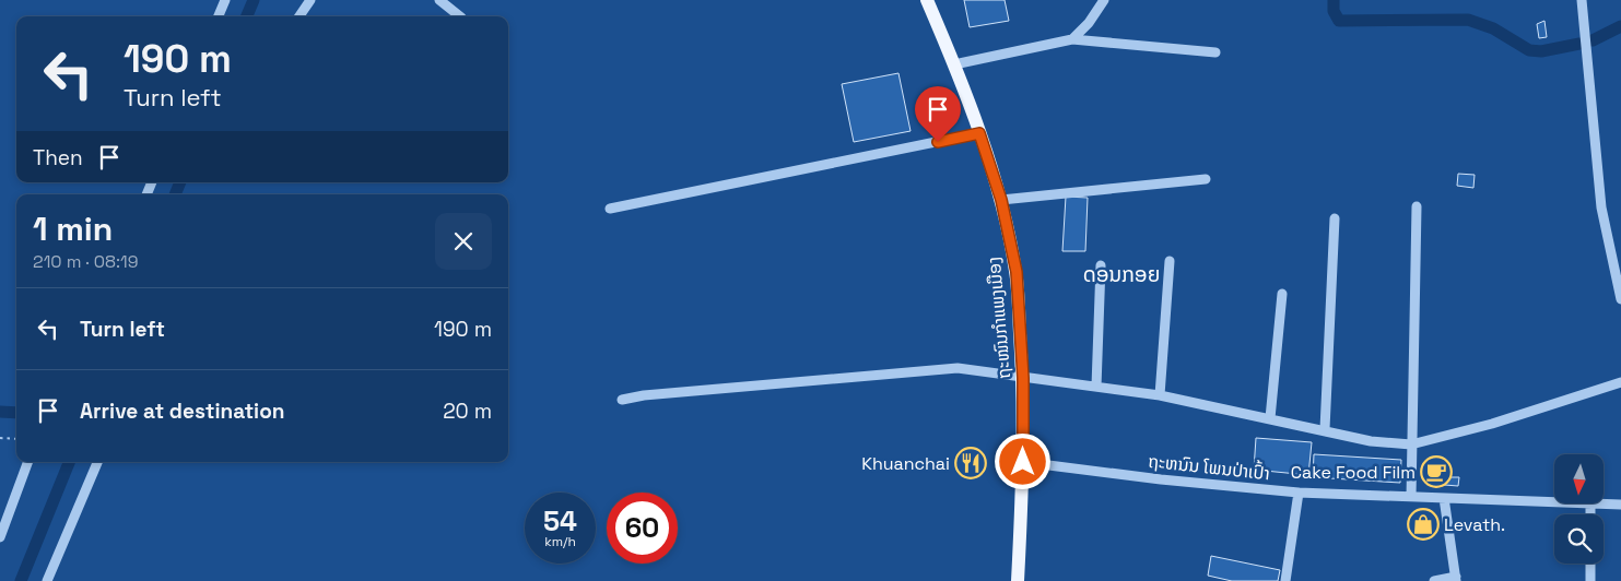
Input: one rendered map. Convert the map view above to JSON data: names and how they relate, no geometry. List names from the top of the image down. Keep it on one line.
{"streets":{"main road":["ຖະໜົນກຳແພງເມືອງ"],"street":["ຖະຫນົນ ໂພນປ່າເປົ້າ"]},"crossings":[["ຖະໜົນກຳແພງເມືອງ","ຖະຫນົນ ໂພນປ່າເປົ້າ"]],"districts":["ດອນກອຍ"],"places":{"restaurant":["Khuanchai"],"cafe":["Cake Food Film"],"shop":["Levath."]},"north":"bottom","page":{"turn":["190 m","Turn left"],"then":"Then","heading":["1 min","210 m · 08:19"],"list":[{"name":"Turn left","value":"190 m"},{"name":"Arrive at destination","value":"20 m"}],"speed":"54 km/h","limit":"60"}}
